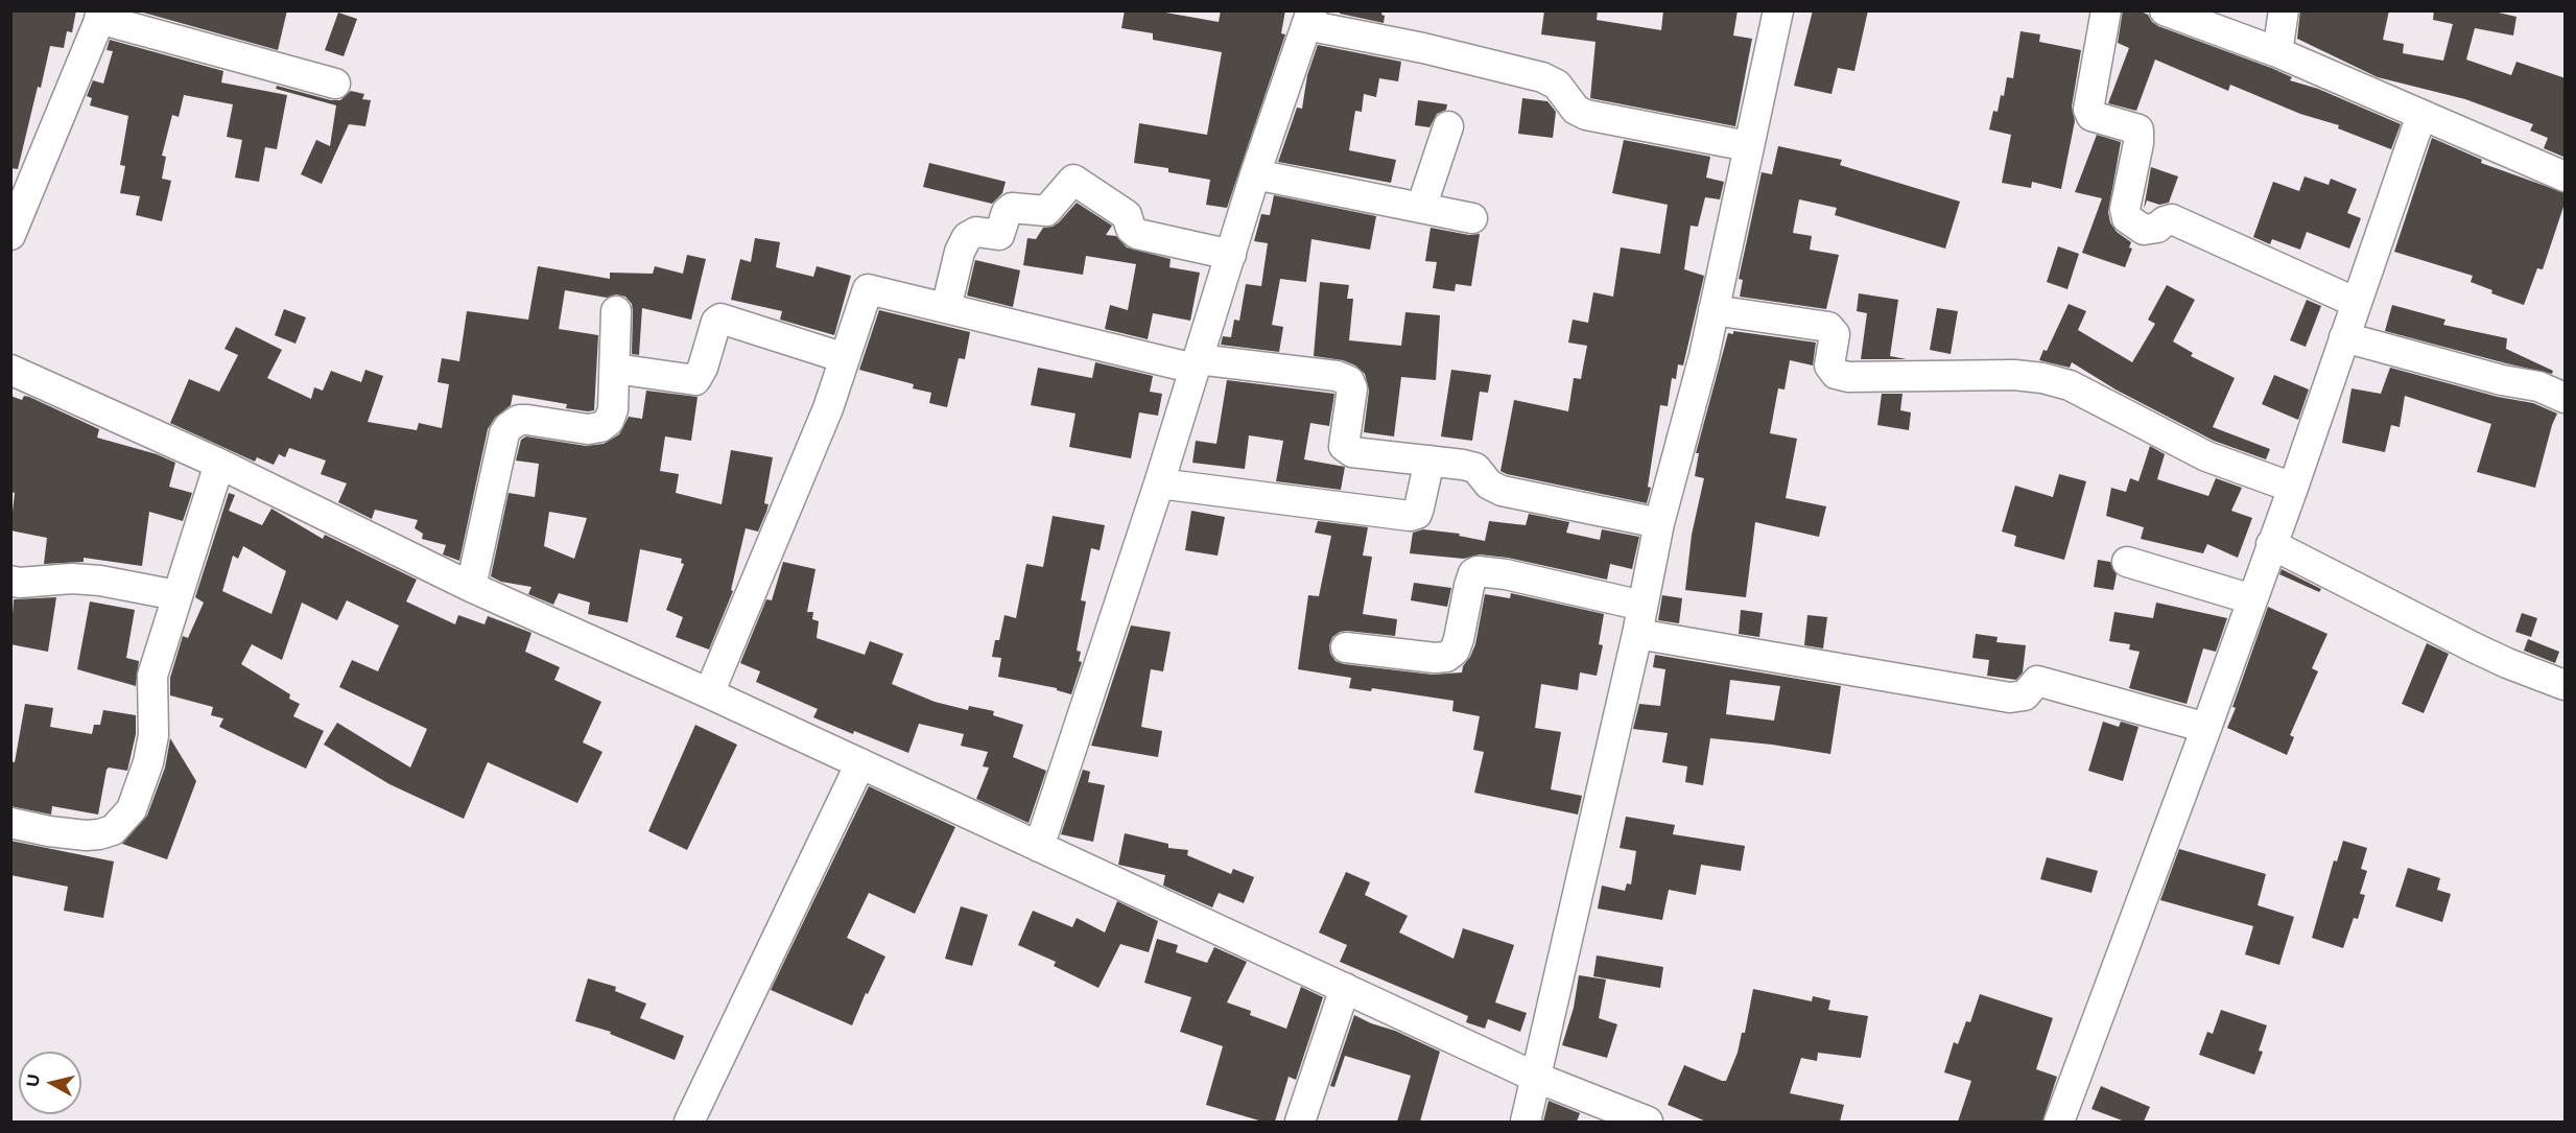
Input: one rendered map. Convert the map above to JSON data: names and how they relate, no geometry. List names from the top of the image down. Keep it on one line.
{"north":"left"}
